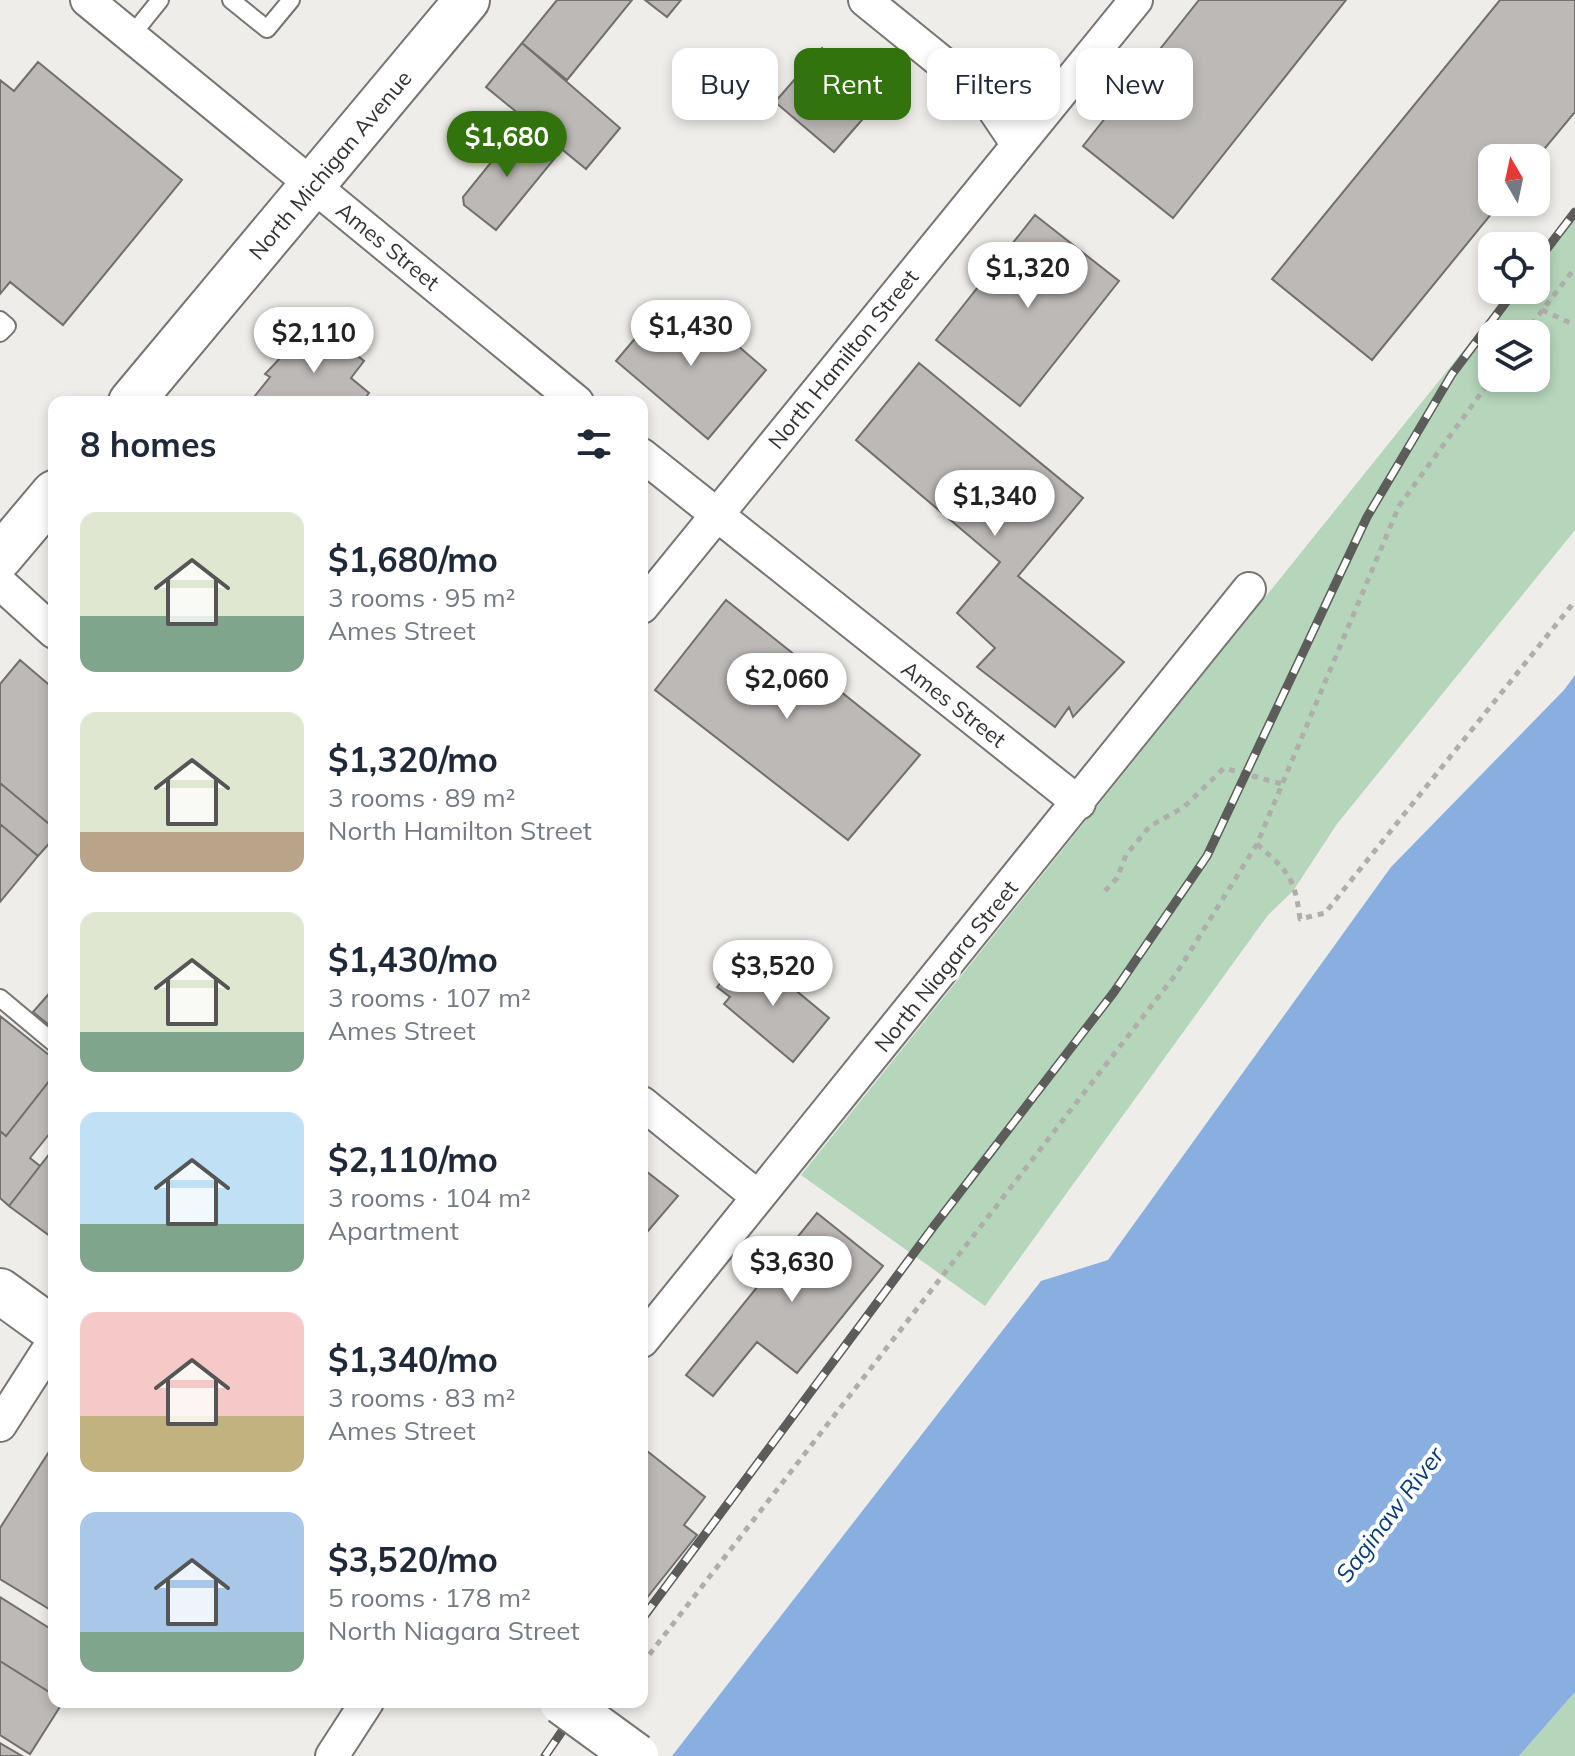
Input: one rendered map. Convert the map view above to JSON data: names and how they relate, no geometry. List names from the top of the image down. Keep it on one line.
{"streets":{"main road":["North Michigan Avenue"],"street":["Ames Street","North Hamilton Street","North Niagara Street"]},"crossings":[["North Michigan Avenue","Ames Street"],["Ames Street","North Hamilton Street"],["Ames Street","North Niagara Street"]],"water":["Saginaw River"],"north":"top","page":{"chip":["Buy","Rent","Filters","New"],"price":["$1,680","$1,320","$1,430","$2,110","$1,340","$2,060","$3,520","$3,630"],"heading":"8 homes","list":[{"name":"$1,680/mo","note":"3 rooms · 95 m² · Ames Street"},{"name":"$1,320/mo","note":"3 rooms · 89 m² · North Hamilton Street"},{"name":"$1,430/mo","note":"3 rooms · 107 m² · Ames Street"},{"name":"$2,110/mo","note":"3 rooms · 104 m² · Apartment"},{"name":"$1,340/mo","note":"3 rooms · 83 m² · Ames Street"},{"name":"$3,520/mo","note":"5 rooms · 178 m² · North Niagara Street"}]}}
